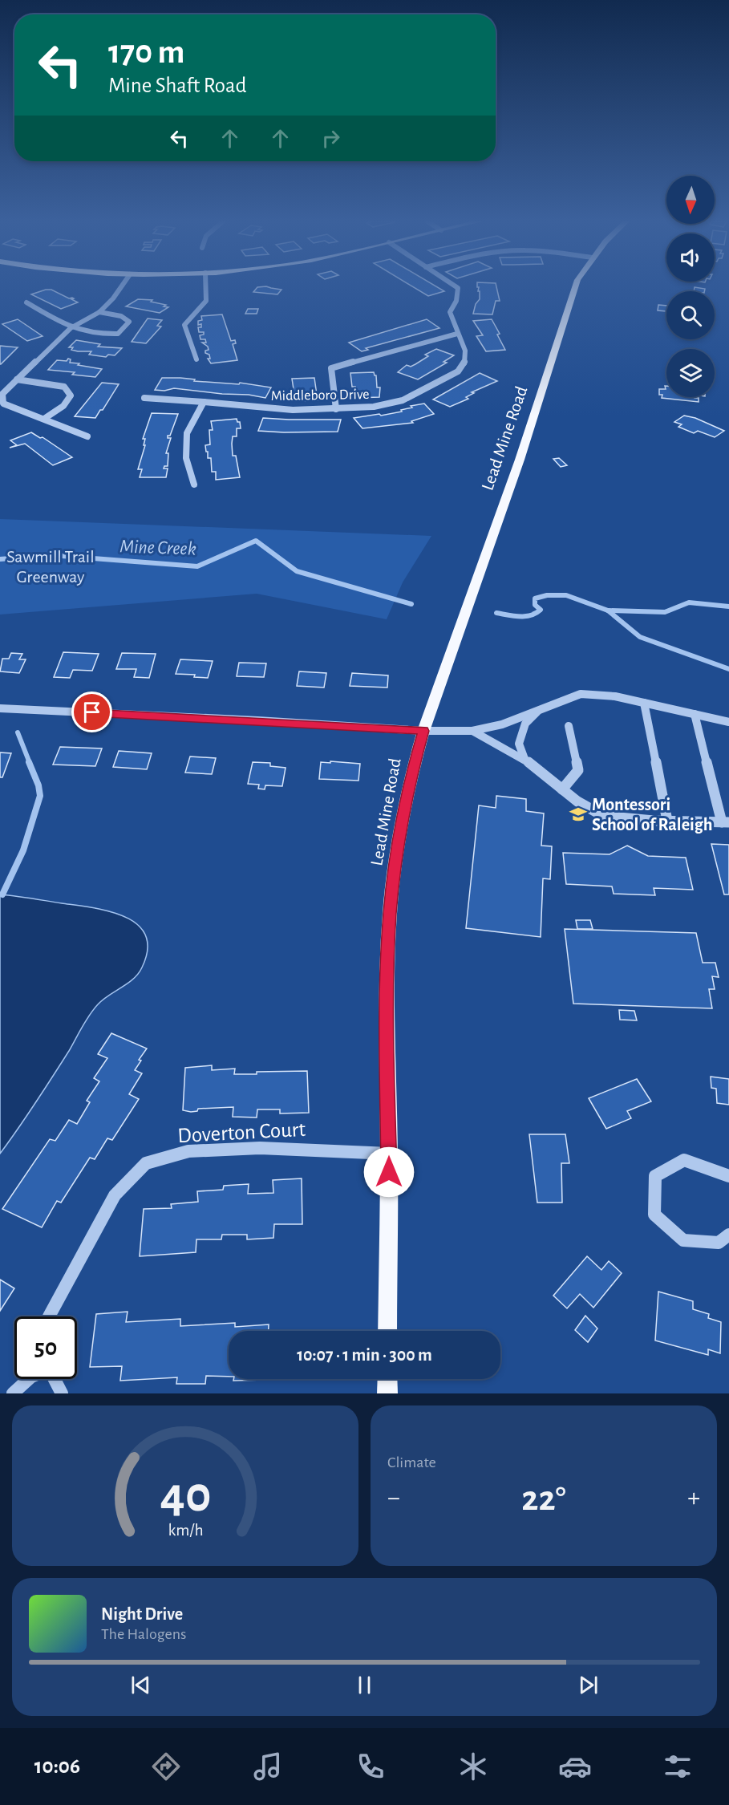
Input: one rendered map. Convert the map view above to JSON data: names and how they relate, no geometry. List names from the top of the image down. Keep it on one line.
{"streets":{"main road":["Lead Mine Road"],"street":["Middleboro Drive","Doverton Court"]},"crossings":[["Lead Mine Road","Doverton Court"]],"water":["Mine Creek"],"parks":["Sawmill Trail Greenway"],"places":{"school or university":["Montessori School of Raleigh"]},"north":"bottom","page":{"turn":["170 m","Mine Shaft Road"],"limit":"50","trip":"10:07 · 1 min · 300 m","tile":"Climate","heat":["−","22°","+"],"song":["Night Drive","The Halogens"],"tabs":"10:06","gauge":["40","km/h"]}}
